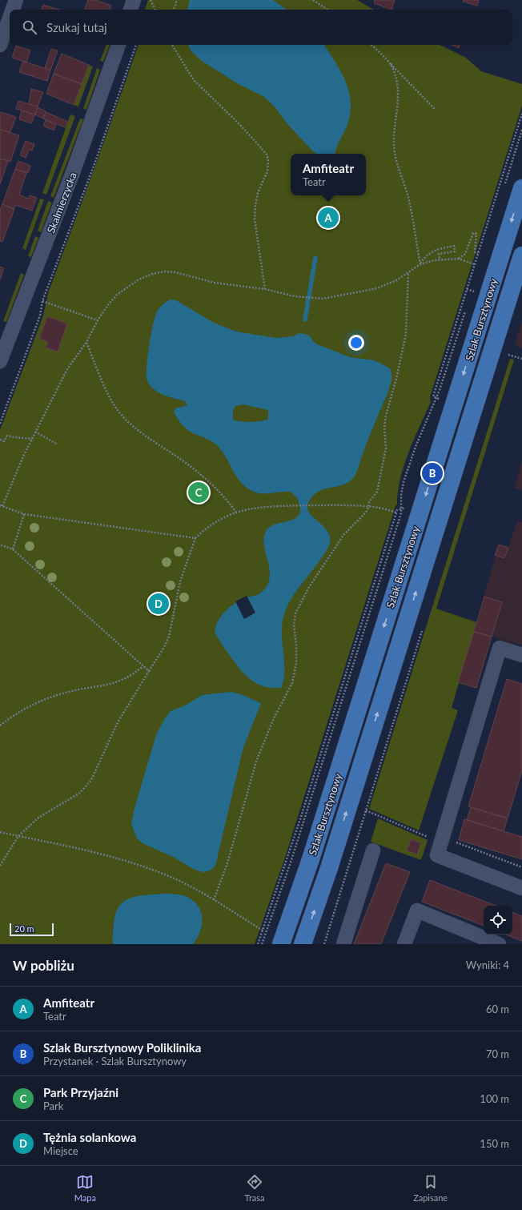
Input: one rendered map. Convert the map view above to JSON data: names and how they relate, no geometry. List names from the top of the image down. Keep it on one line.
{"streets":{"main road":["Szlak Bursztynowy"],"street":["Skalmierzycka"]},"scale_bar":"20 m","page":{"search":"Szukaj tutaj","popup":["Amfiteatr","Teatr"],"pins":["A","B","C","D"],"scale":"20 m","heading":["W pobliżu","Wyniki: 4"],"list":[{"mark":"A","name":"Amfiteatr","note":"Teatr","value":"60 m"},{"mark":"B","name":"Szlak Bursztynowy Poliklinika","note":"Przystanek · Szlak Bursztynowy","value":"70 m"},{"mark":"C","name":"Park Przyjaźni","note":"Park","value":"100 m"},{"mark":"D","name":"Tężnia solankowa","note":"Miejsce","value":"150 m"}],"nav":["Mapa","Trasa","Zapisane"]}}
